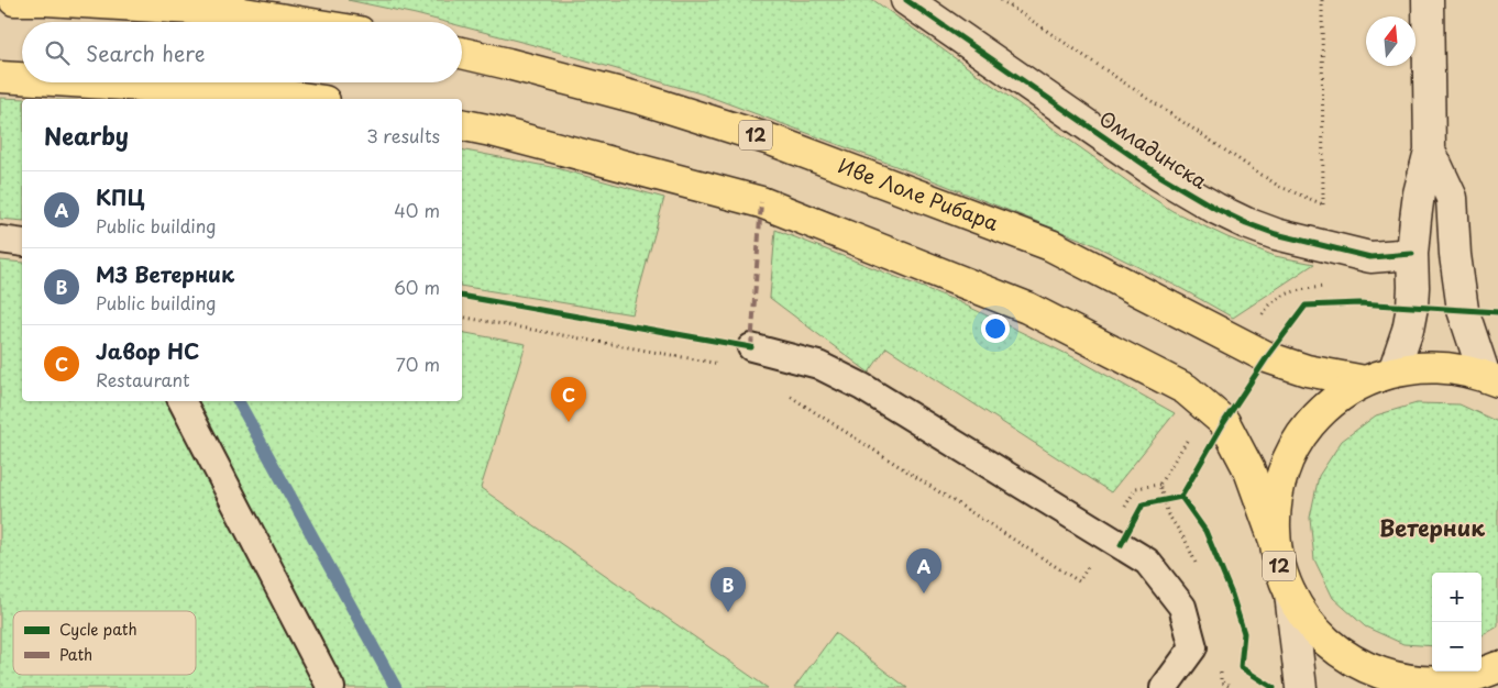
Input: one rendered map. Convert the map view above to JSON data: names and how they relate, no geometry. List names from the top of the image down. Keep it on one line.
{"streets":{"main road":["12","Иве Лоле Рибара"],"street":["Омладинска"]},"crossings":[["12","Иве Лоле Рибара"]],"districts":["Ветерник"],"legend":["Cycle path","Path"],"north":"top","page":{"search":"Search here","heading":["Nearby","3 results"],"list":[{"mark":"A","name":"КПЦ","note":"Public building","value":"40 m"},{"mark":"B","name":"МЗ Ветерник","note":"Public building","value":"60 m"},{"mark":"C","name":"Јавор НС","note":"Restaurant","value":"70 m"}],"pins":["C","A","B"],"map_buttons":["+","−"]}}
